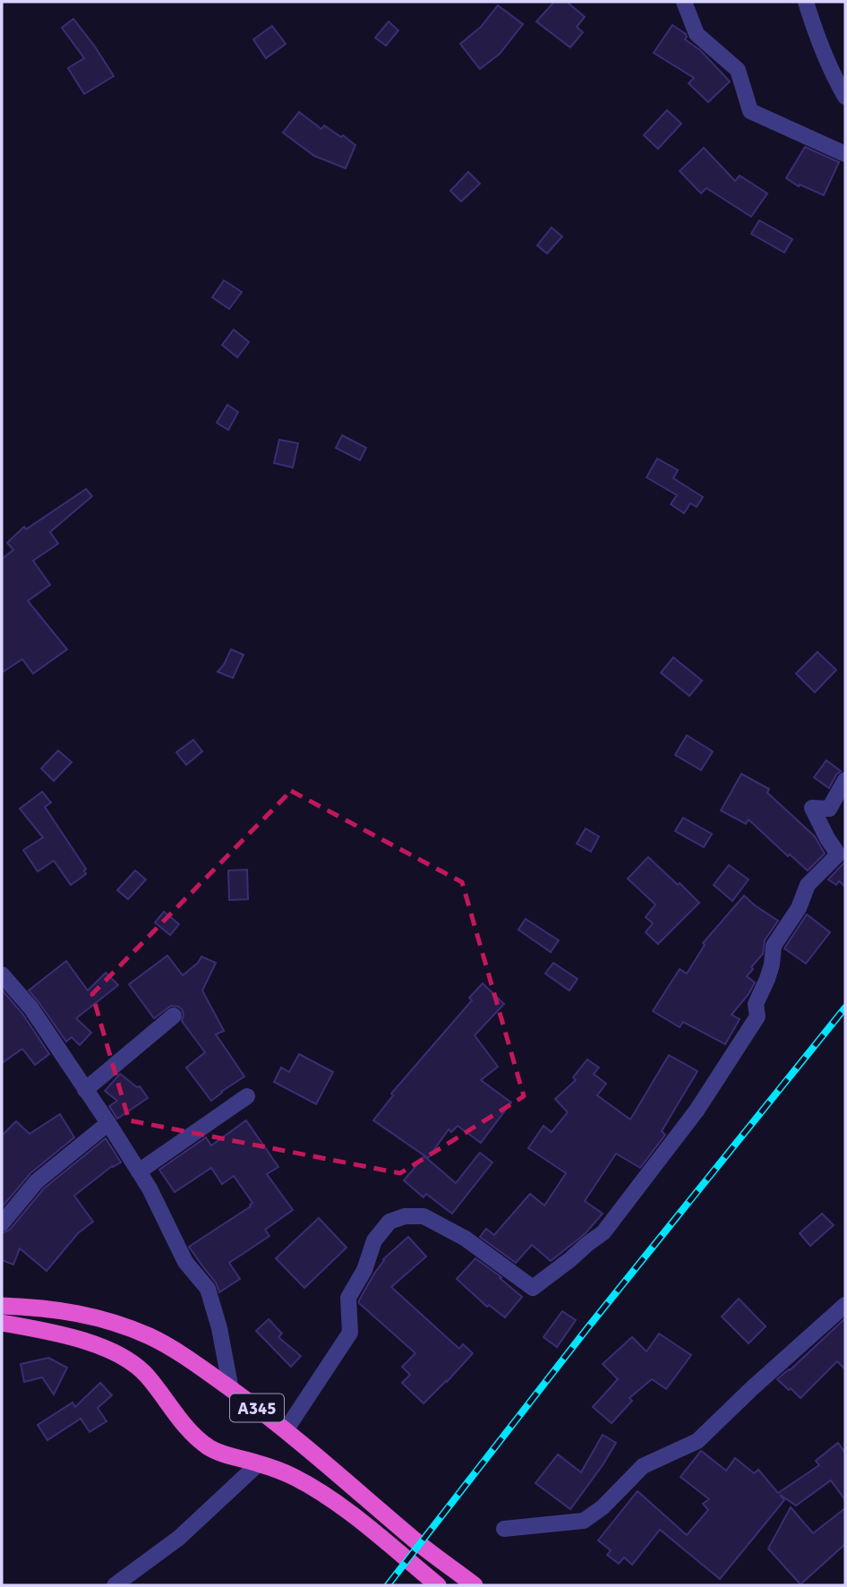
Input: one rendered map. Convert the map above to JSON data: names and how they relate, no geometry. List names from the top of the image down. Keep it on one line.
{"streets":{"highway":["A345"]}}
